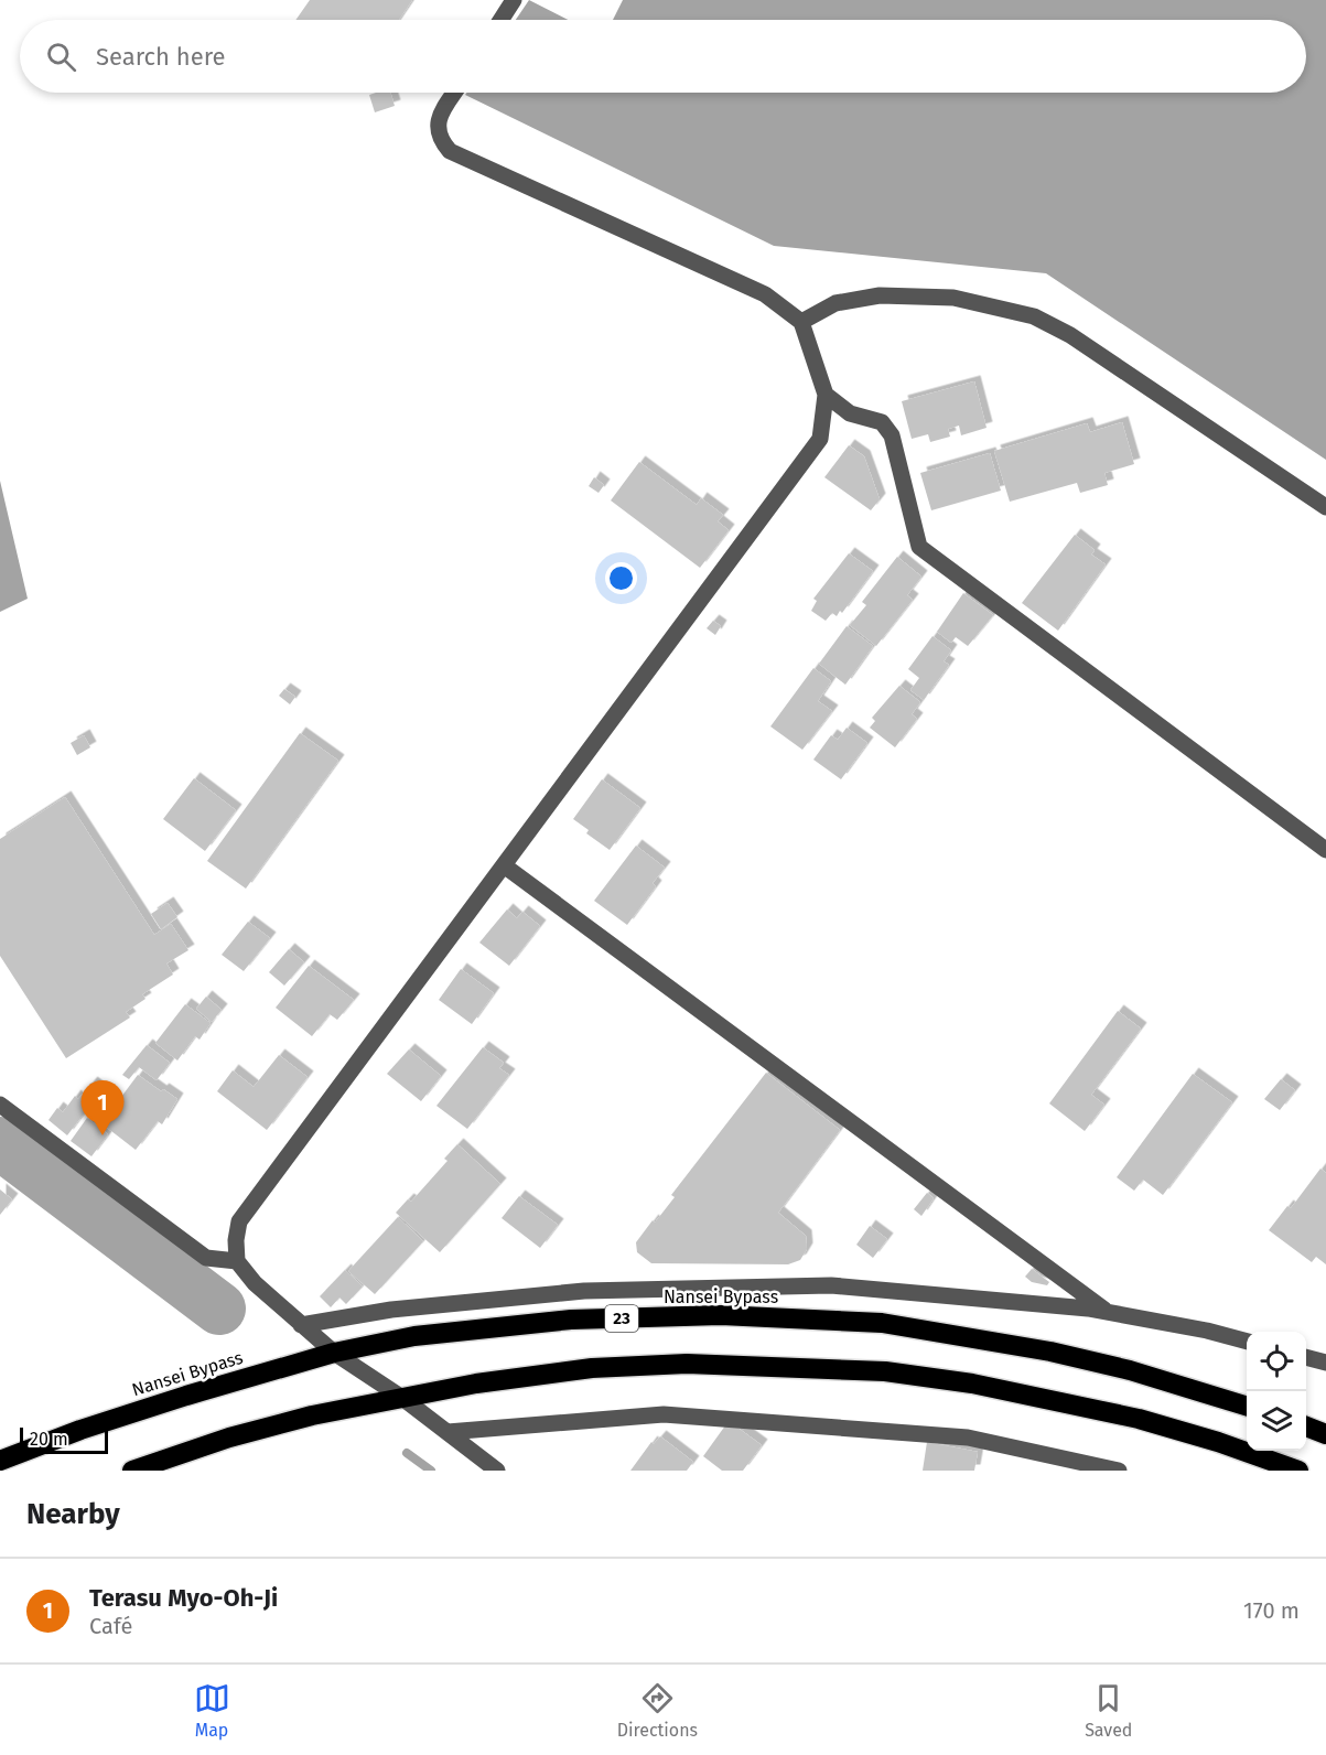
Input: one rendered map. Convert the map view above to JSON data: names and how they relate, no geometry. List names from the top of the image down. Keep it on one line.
{"streets":{"highway":["Nansei Bypass","23"]},"scale_bar":"20 m","page":{"search":"Search here","pins":"1","scale":"20 m","heading":"Nearby","list":[{"mark":"1","name":"Terasu Myo-Oh-Ji","note":"Café","value":"170 m"}],"nav":["Map","Directions","Saved"]}}
